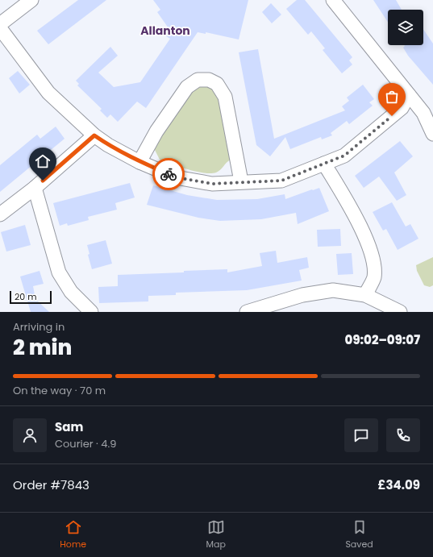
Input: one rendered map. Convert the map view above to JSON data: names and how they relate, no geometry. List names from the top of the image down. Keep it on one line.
{"districts":["Allanton"],"scale_bar":"20 m","page":{"scale":"20 m","heading":["2 min","Arriving in","09:02–09:07"],"panel":["Sam","Courier · 4.9","Order #7843","£34.09"],"bar":"On the way · 70 m","tabs":["Home","Map","Saved"]}}
